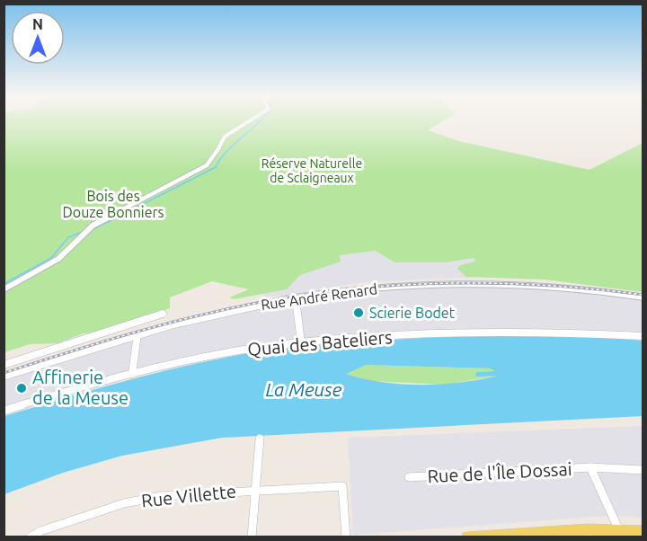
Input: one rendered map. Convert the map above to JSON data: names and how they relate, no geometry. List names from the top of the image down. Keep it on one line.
{"streets":{"street":["Rue André Renard","Quai des Bateliers","Rue de l'Île Dossai","Rue Villette"]},"water":["La Meuse"],"parks":["Réserve Naturelle de Sclaigneaux","Bois des Douze Bonniers"],"places":["Scierie Bodet","Affinerie de la Meuse"],"north":"top"}
